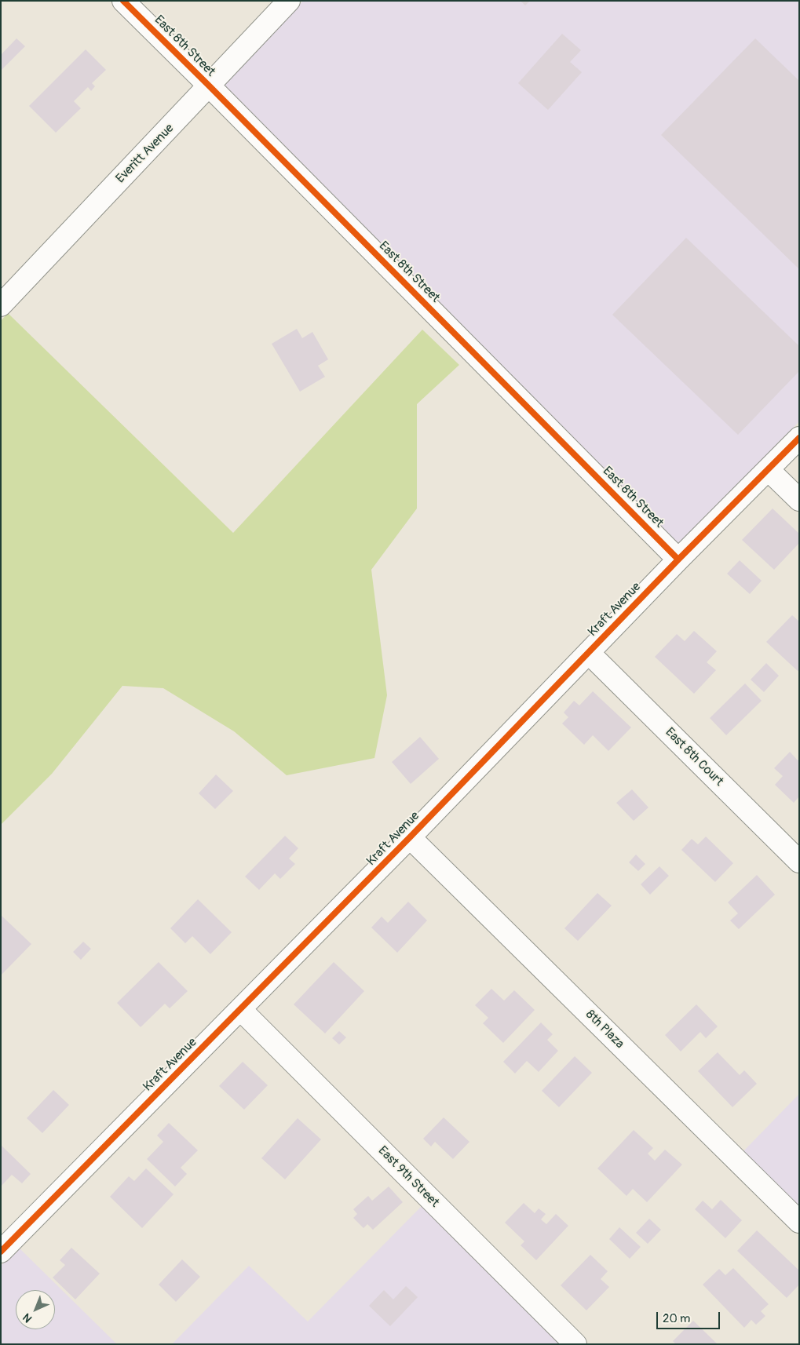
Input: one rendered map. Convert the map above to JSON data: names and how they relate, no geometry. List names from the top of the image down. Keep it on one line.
{"streets":{"street":["East 8th Street","Everitt Avenue","Kraft Avenue","East 8th Court","8th Plaza","East 9th Street"]},"crossings":[["East 8th Street","Everitt Avenue"],["East 8th Street","Kraft Avenue"],["Kraft Avenue","East 8th Court"],["Kraft Avenue","8th Plaza"],["Kraft Avenue","East 9th Street"]],"scale_bar":"20 m","north":"bottom left"}
